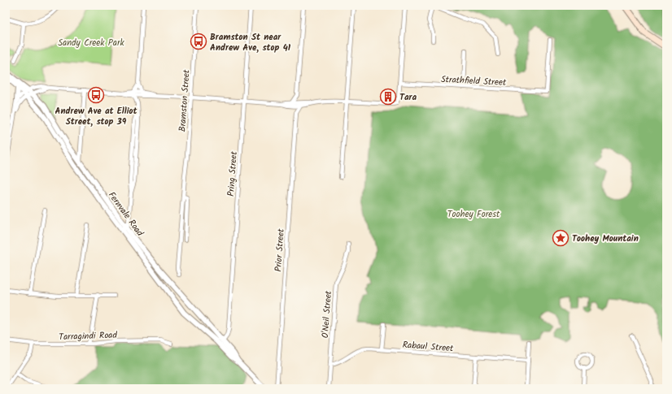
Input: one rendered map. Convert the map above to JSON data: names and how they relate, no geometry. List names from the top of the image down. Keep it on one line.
{"streets":{"street":["Strathfield Street","Bramston Street","Pring Street","Fernvale Road","Prior Street","O'Neil Street","Tarragindi Road","Rabaul Street"]},"crossings":[["Pring Street","Fernvale Road"],["O'Neil Street","Rabaul Street"]],"parks":["Sandy Creek Park","Toohey Forest"],"places":{"bus stop":["Bramston St near Andrew Ave, stop 41","Andrew Ave at Elliot Street, stop 39"],"building":["Tara"],"place":["Toohey Mountain"]}}
